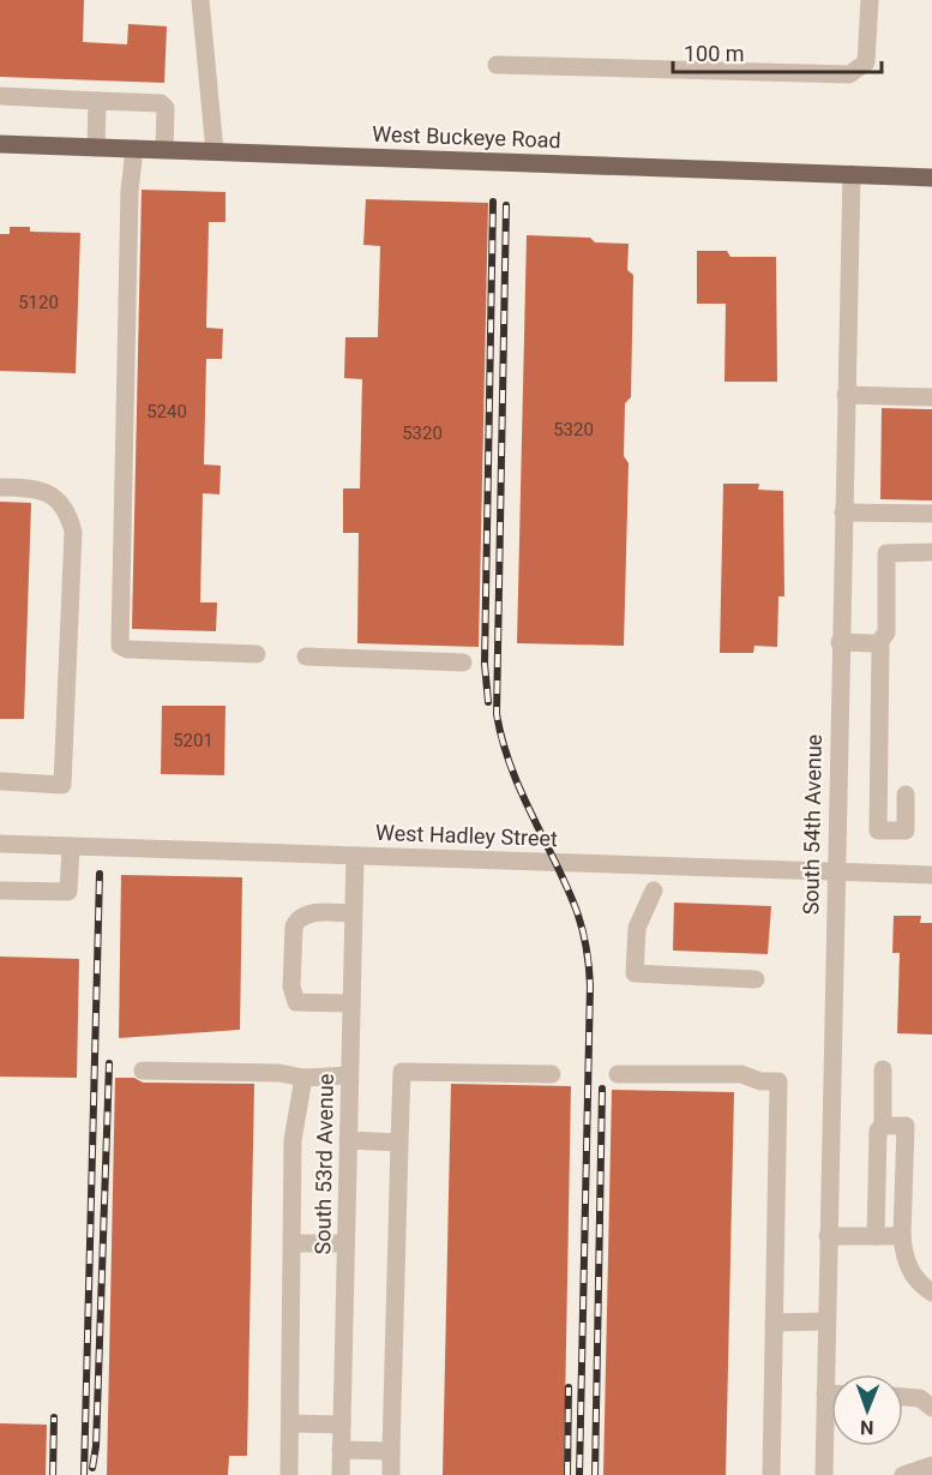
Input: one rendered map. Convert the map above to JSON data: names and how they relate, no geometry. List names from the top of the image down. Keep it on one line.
{"streets":{"main road":["West Buckeye Road"],"street":["South 54th Avenue","West Hadley Street","South 53rd Avenue"]},"crossings":[["West Buckeye Road","South 54th Avenue"],["South 54th Avenue","West Hadley Street"],["West Hadley Street","South 53rd Avenue"]],"house_numbers":["5120","5240","5320","5320","5201"],"scale_bar":"100 m","north":"bottom"}
